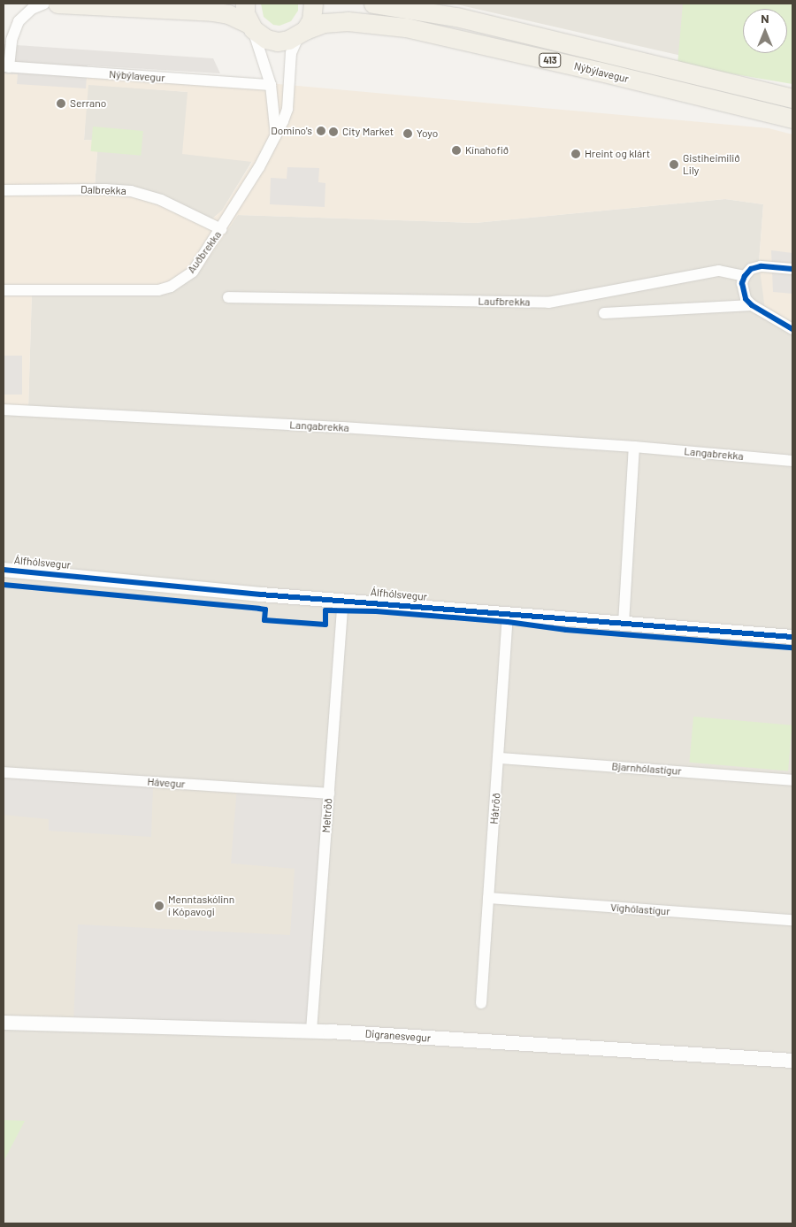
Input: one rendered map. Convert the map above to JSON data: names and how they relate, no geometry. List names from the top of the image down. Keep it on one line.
{"streets":{"main road":["413","Nýbýlavegur"],"street":["Dalbrekka","Auðbrekka","Laufbrekka","Langabrekka","Álfhólsvegur","Bjarnhólastígur","Hávegur","Hátröð","Meltröð","Víghólastígur","Digranesvegur"]},"crossings":[["413","Nýbýlavegur"],["413","Auðbrekka"],["Nýbýlavegur","Auðbrekka"],["Dalbrekka","Auðbrekka"],["Álfhólsvegur","Hátröð"],["Álfhólsvegur","Meltröð"],["Bjarnhólastígur","Hátröð"],["Hávegur","Meltröð"],["Hátröð","Víghólastígur"],["Meltröð","Digranesvegur"]],"places":["Serrano","Domino's","City Market","Yoyo","Kínahofið","Hreint og klárt","Gistiheimilið Lily","Menntaskólinn í Kópavogi"],"north":"top"}
